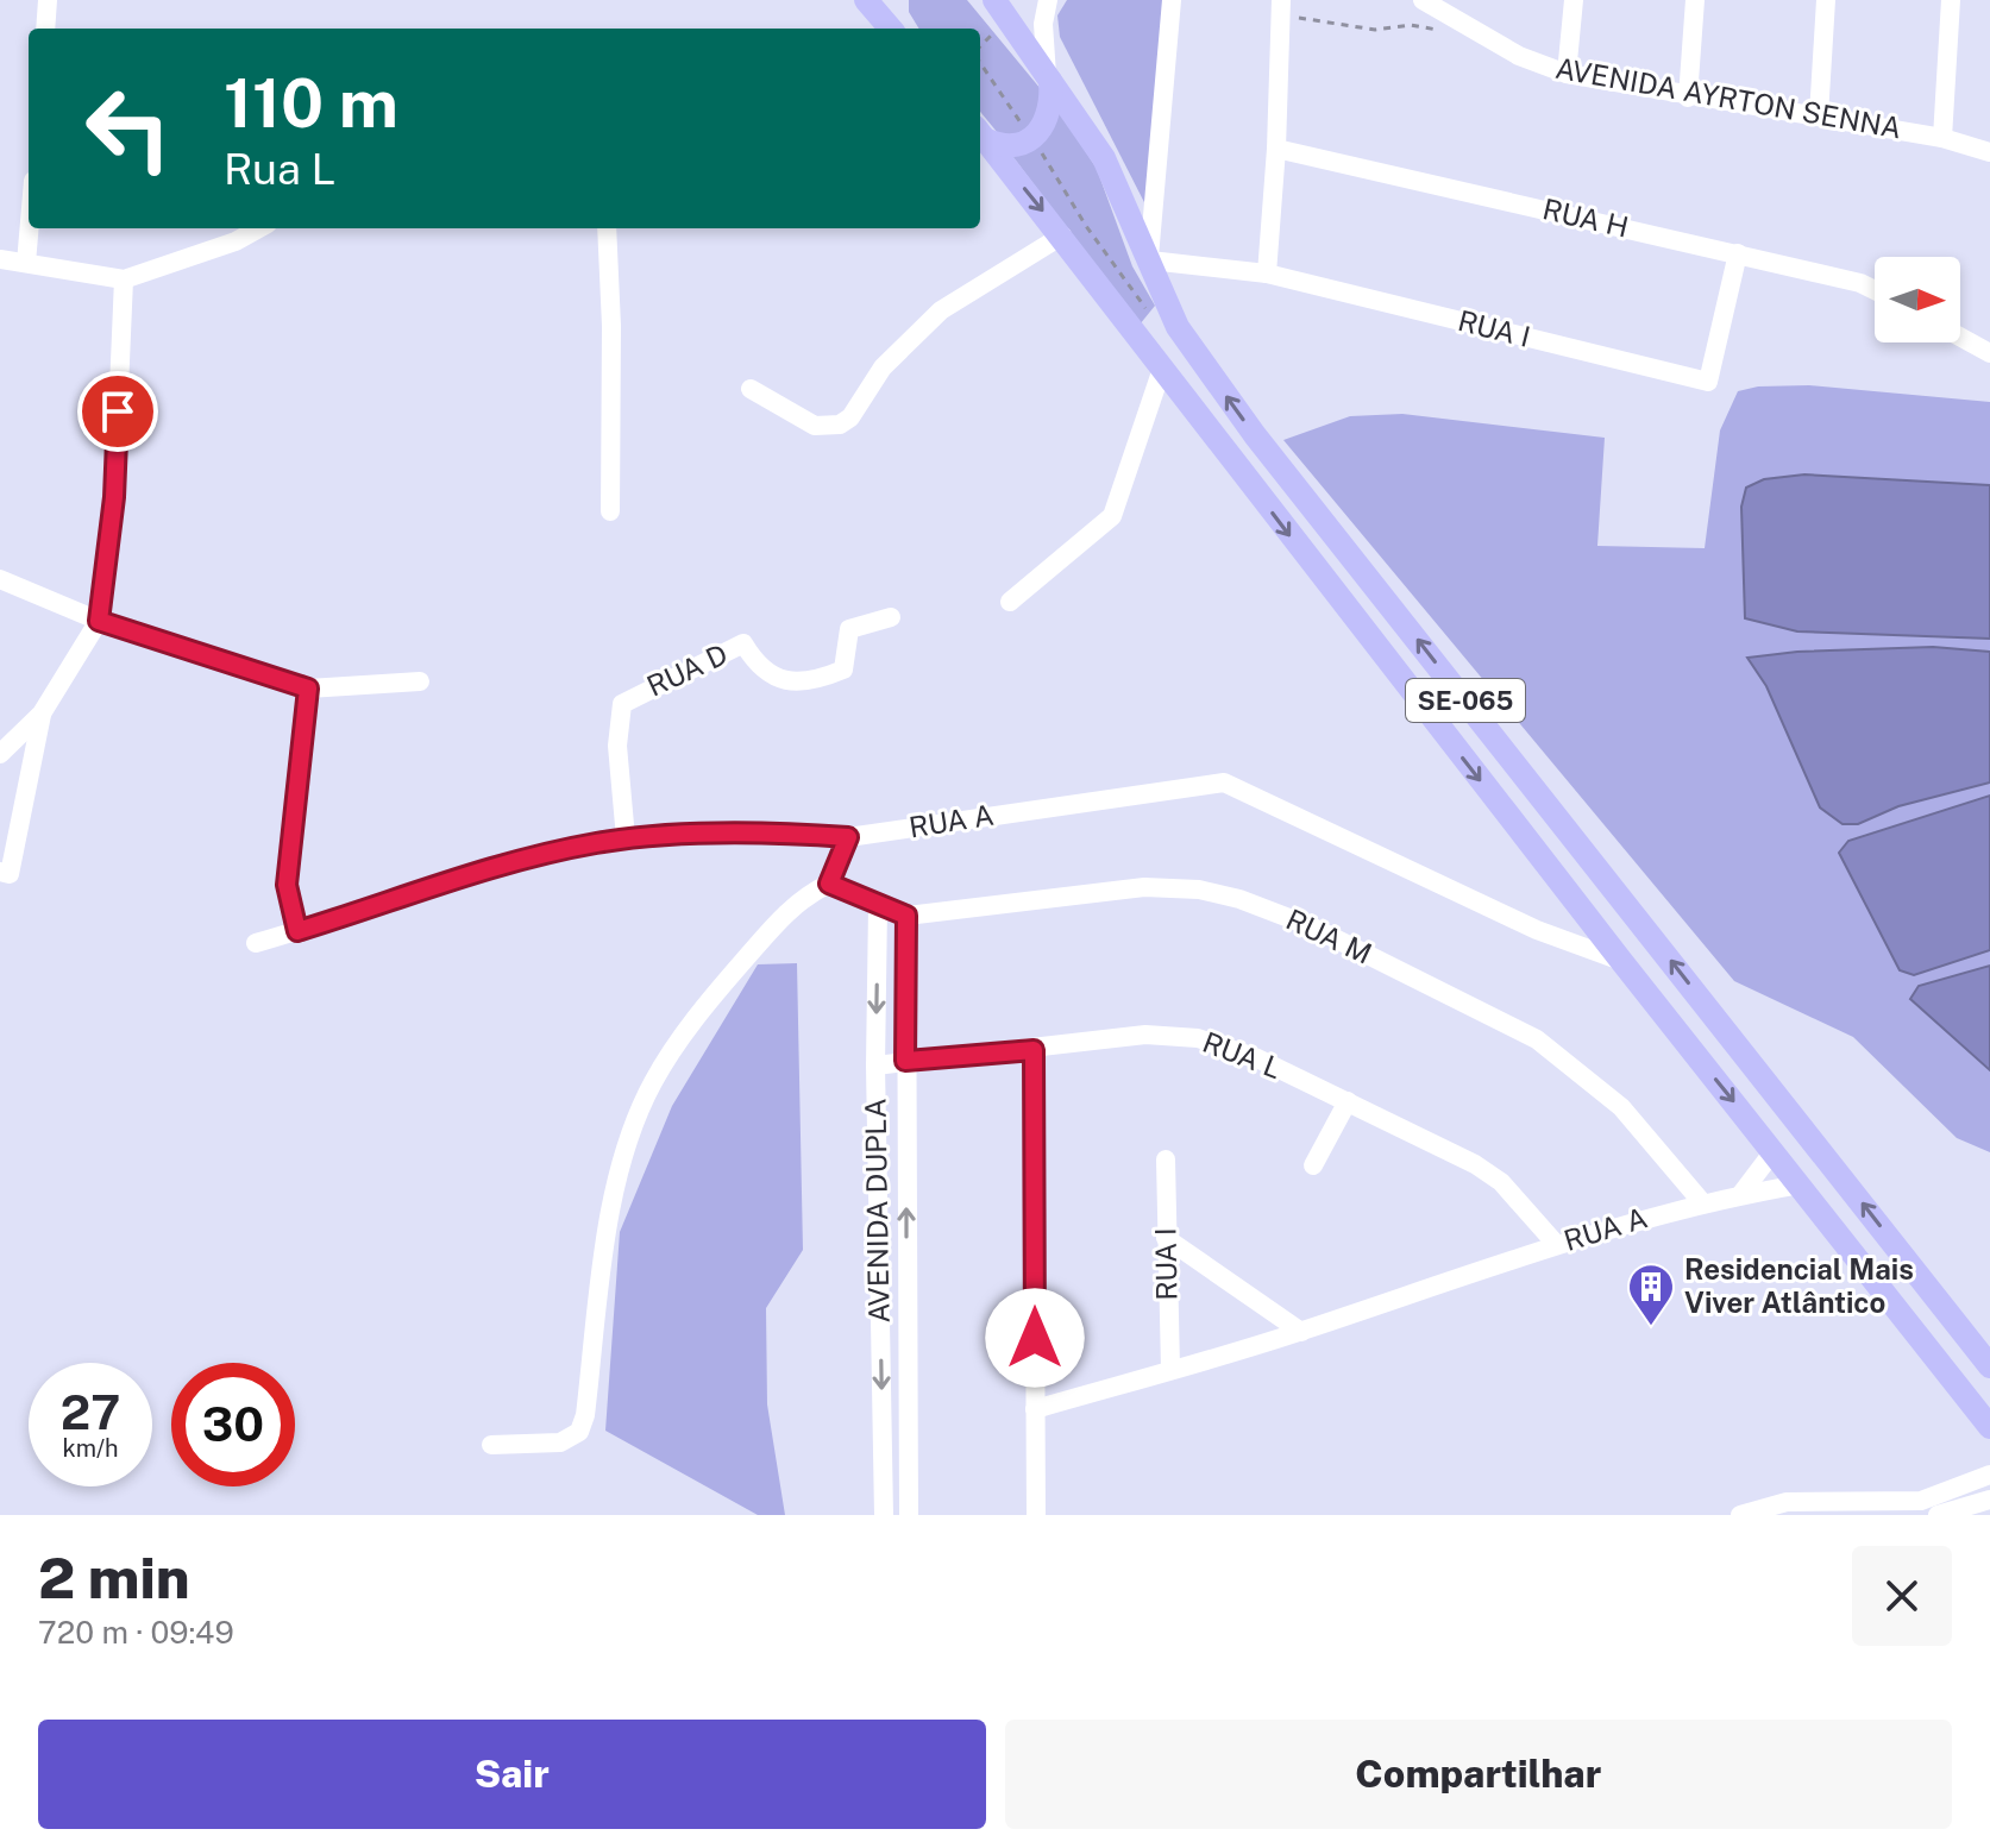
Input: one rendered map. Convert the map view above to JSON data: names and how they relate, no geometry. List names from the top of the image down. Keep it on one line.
{"streets":{"main road":["SE-065"],"street":["AVENIDA AYRTON SENNA","RUA H","RUA I","RUA D","RUA A","RUA M","RUA L","AVENIDA DUPLA"]},"crossings":[["RUA H","RUA I"],["RUA I","SE-065"],["RUA I","RUA A"],["RUA D","RUA A"],["SE-065","RUA A"],["RUA A","RUA M"],["RUA A","RUA L"],["RUA M","AVENIDA DUPLA"],["RUA L","AVENIDA DUPLA"]],"places":{"building":["Residencial Mais Viver Atlântico"]},"north":"right","page":{"turn":["110 m","Rua L"],"speed":"27 km/h","limit":"30","heading":["2 min","720 m · 09:49"],"buttons":["Sair","Compartilhar"]}}
